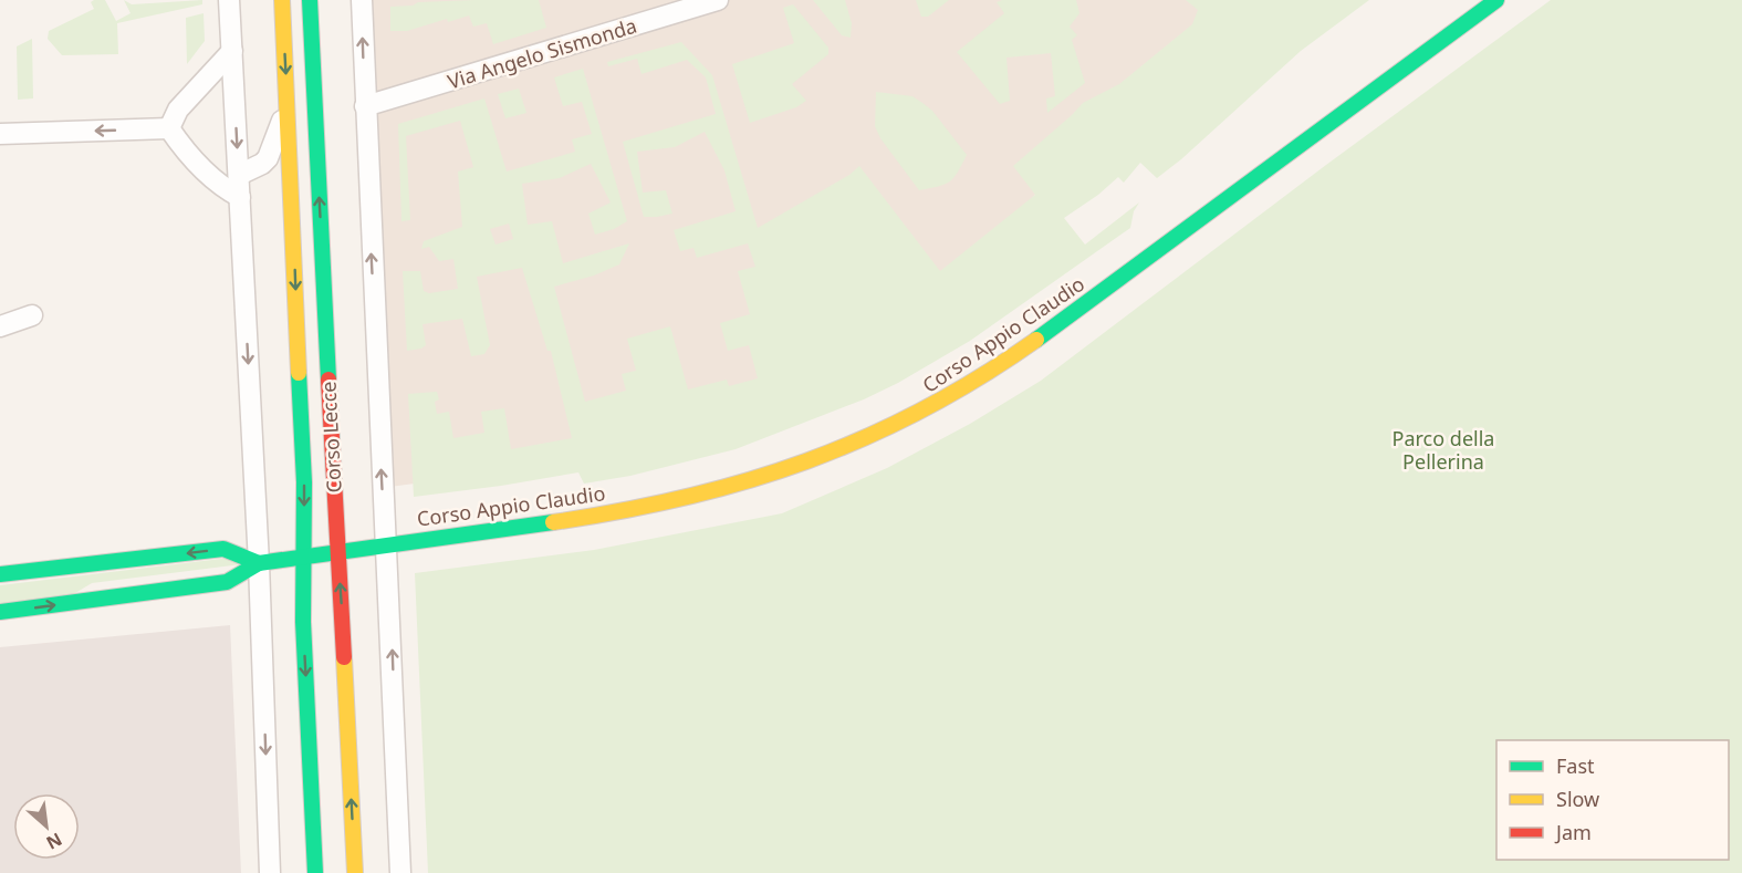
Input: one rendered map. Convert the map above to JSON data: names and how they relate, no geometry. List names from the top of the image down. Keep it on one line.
{"streets":{"street":["Via Angelo Sismonda","Corso Appio Claudio","Corso Lecce"]},"crossings":[["Corso Appio Claudio","Corso Lecce"]],"parks":["Parco della Pellerina"],"legend":["Fast","Slow","Jam"],"north":"bottom right"}
